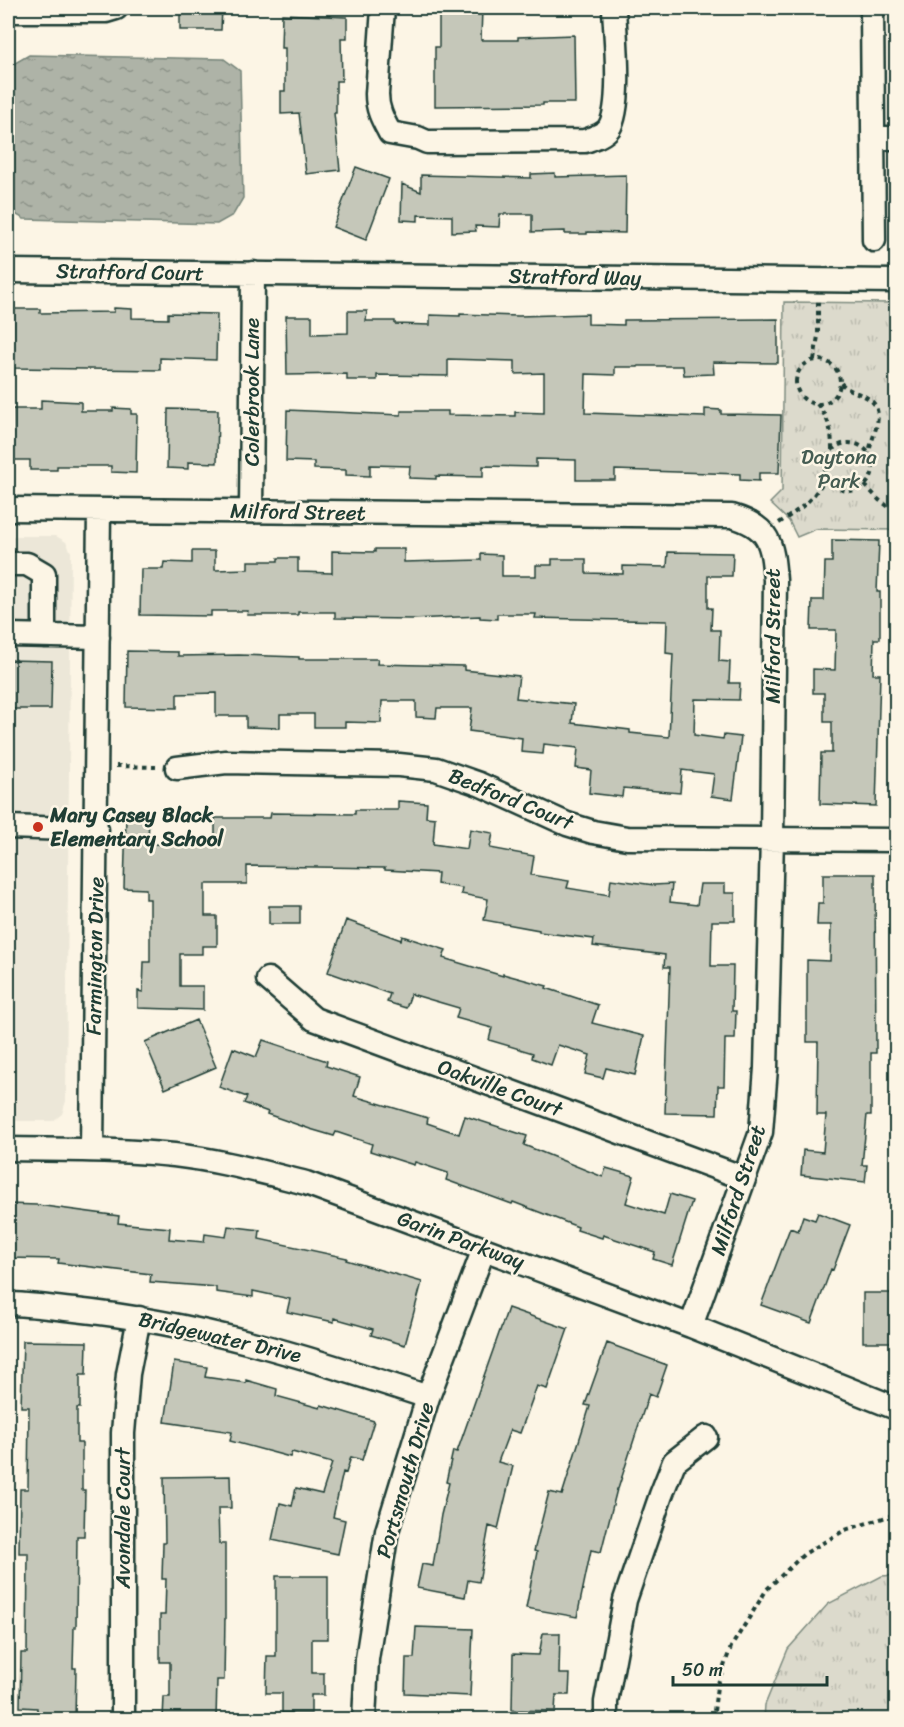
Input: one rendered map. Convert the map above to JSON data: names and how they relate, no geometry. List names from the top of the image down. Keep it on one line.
{"streets":{"street":["Stratford Court","Stratford Way","Colerbrook Lane","Milford Street","Bedford Court","Farmington Drive","Oakville Court","Garin Parkway","Bridgewater Drive","Portsmouth Drive","Avondale Court"]},"crossings":[["Stratford Court","Stratford Way"],["Stratford Court","Colerbrook Lane"],["Stratford Way","Colerbrook Lane"],["Colerbrook Lane","Milford Street"],["Milford Street","Bedford Court"],["Milford Street","Farmington Drive"],["Milford Street","Oakville Court"],["Milford Street","Garin Parkway"],["Farmington Drive","Garin Parkway"],["Garin Parkway","Portsmouth Drive"],["Bridgewater Drive","Portsmouth Drive"],["Bridgewater Drive","Avondale Court"]],"parks":["Daytona Park"],"places":["Mary Casey Black Elementary School"],"scale_bar":"50 m"}
